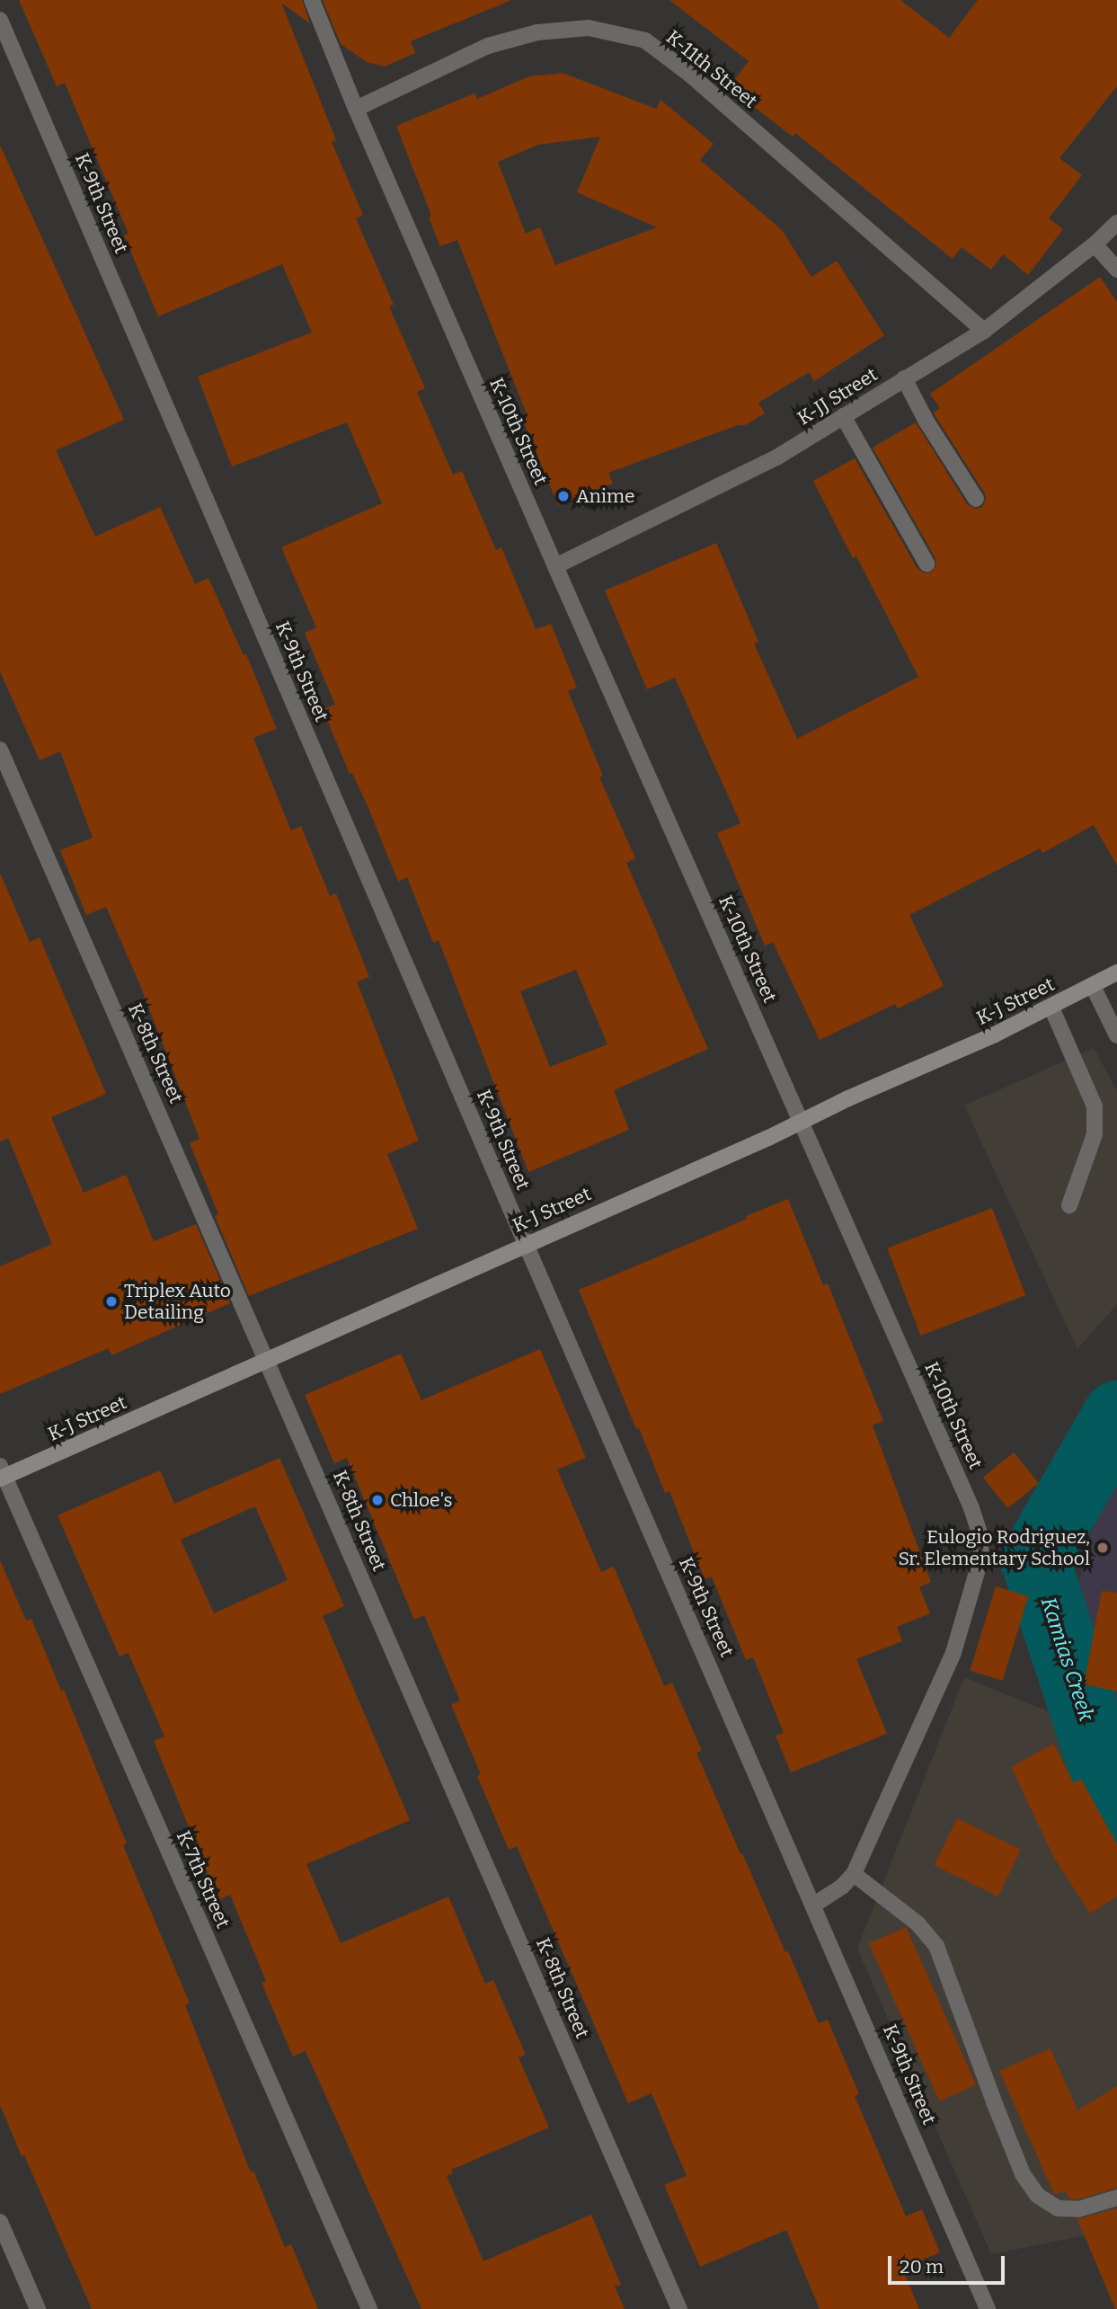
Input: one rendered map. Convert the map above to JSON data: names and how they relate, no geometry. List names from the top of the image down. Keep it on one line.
{"streets":{"street":["K-11th Street","K-9th Street","K-JJ Street","K-10th Street","K-J Street","K-8th Street","K-7th Street"]},"crossings":[["K-11th Street","K-JJ Street"],["K-11th Street","K-10th Street"],["K-9th Street","K-10th Street"],["K-9th Street","K-J Street"],["K-JJ Street","K-10th Street"],["K-10th Street","K-J Street"],["K-J Street","K-8th Street"],["K-J Street","K-7th Street"]],"water":["Kamias Creek"],"places":["Anime","Triplex Auto Detailing","Chloe's","Eulogio Rodriguez, Sr. Elementary School"],"scale_bar":"20 m"}
